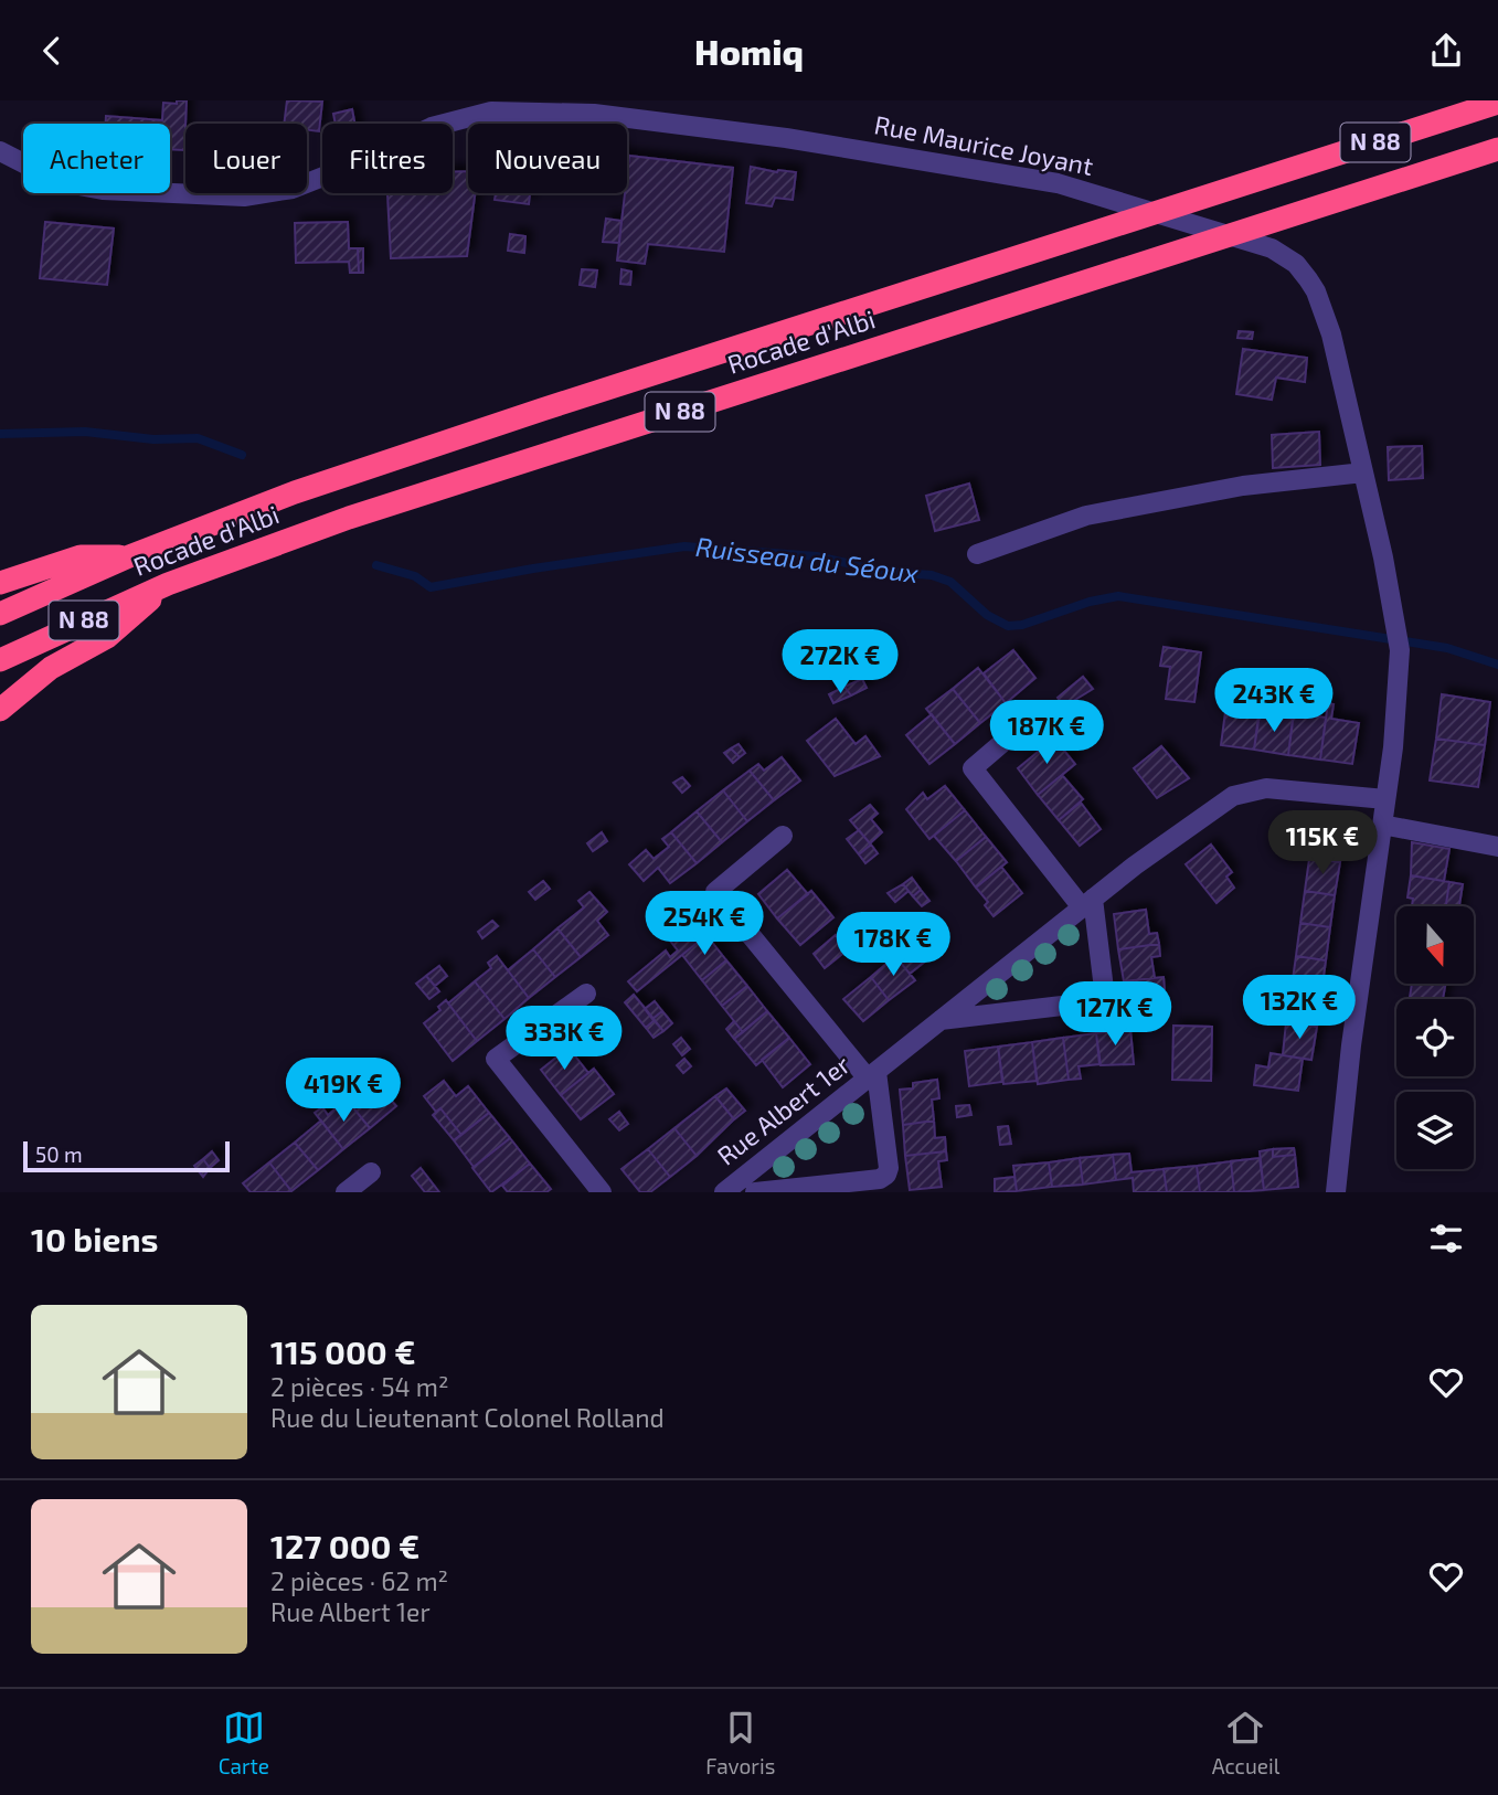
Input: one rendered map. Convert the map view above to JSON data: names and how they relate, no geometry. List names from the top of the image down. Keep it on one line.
{"streets":{"highway":["N 88","Rocade d'Albi"],"street":["Rue Maurice Joyant","Rue Albert 1er"]},"crossings":[["Rue Maurice Joyant","Rue Albert 1er"]],"water":["Ruisseau du Séoux"],"scale_bar":"50 m","north":"bottom","page":{"header":"Homiq","chip":["Acheter","Louer","Filtres","Nouveau"],"price":["272K €","243K €","187K €","115K €","254K €","178K €","132K €","127K €","333K €","419K €"],"scale":"50 m","heading":"10 biens","list":[{"name":"115 000 €","note":"2 pièces · 54 m² · Rue du Lieutenant Colonel Rolland"},{"name":"127 000 €","note":"2 pièces · 62 m² · Rue Albert 1er"}],"tabs":["Carte","Favoris","Accueil"]}}
